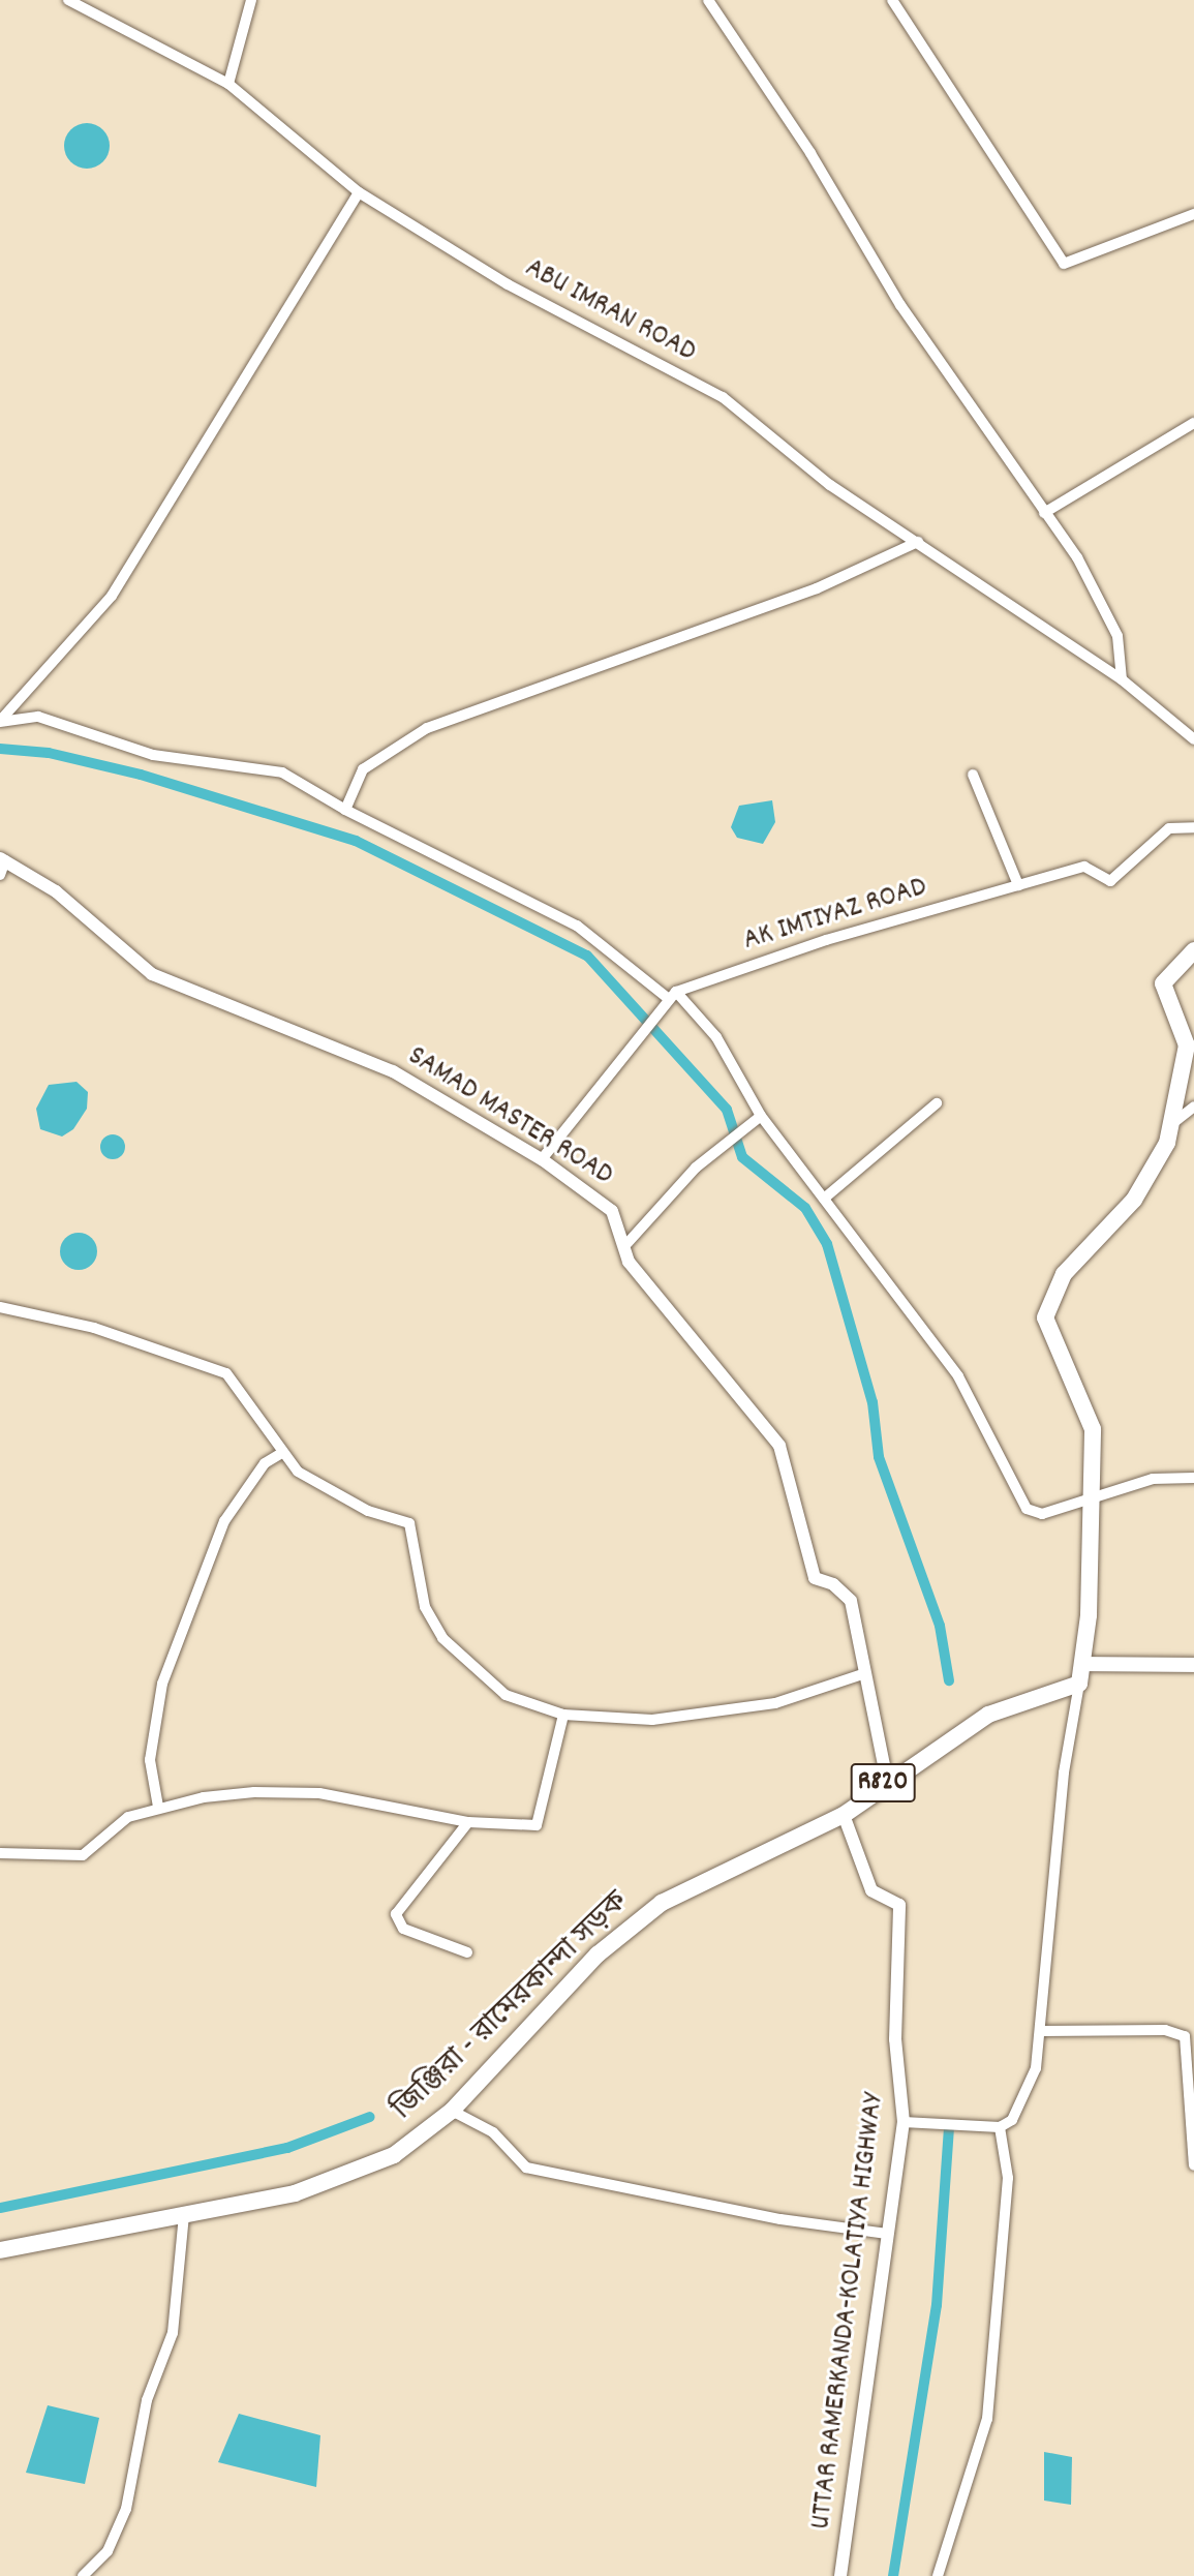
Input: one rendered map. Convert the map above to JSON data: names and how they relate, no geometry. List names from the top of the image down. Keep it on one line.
{"streets":{"main road":["R820","জিঞ্জিরা - রামেরকান্দা সড়ক"],"street":["ABU IMRAN ROAD","AK IMTIYAZ ROAD","SAMAD MASTER ROAD","UTTAR RAMERKANDA-KOLATIYA HIGHWAY"]},"crossings":[["SAMAD MASTER ROAD","জিঞ্জিরা - রামেরকান্দা সড়ক"],["জিঞ্জিরা - রামেরকান্দা সড়ক","UTTAR RAMERKANDA-KOLATIYA HIGHWAY"]]}
